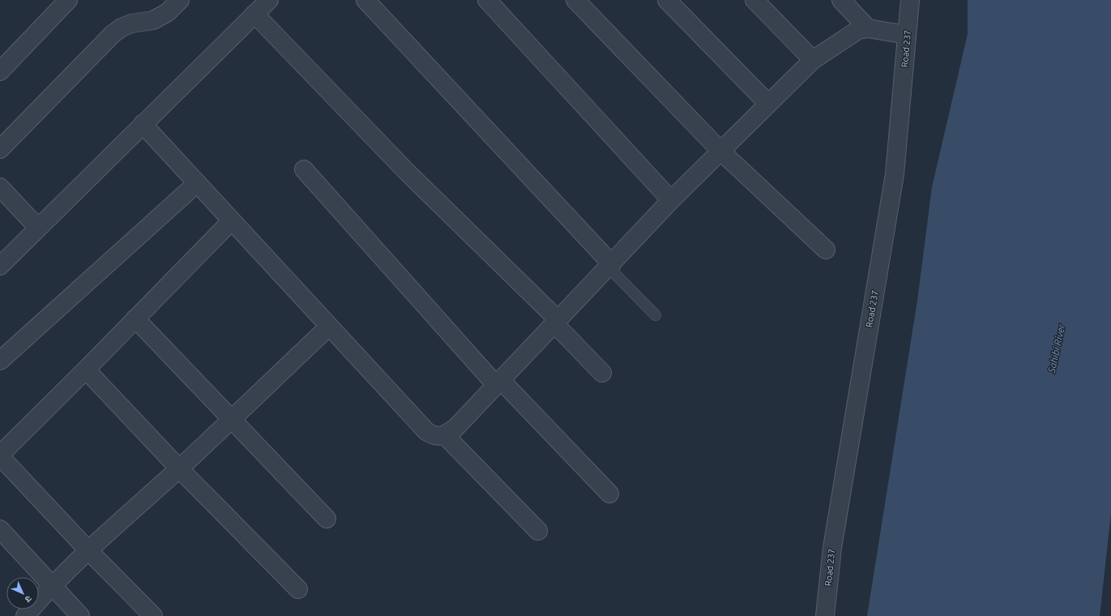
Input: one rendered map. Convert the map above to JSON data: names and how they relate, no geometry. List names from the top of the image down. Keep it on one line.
{"streets":{"street":["Road 237"]},"water":["Sahibi River"],"north":"bottom right"}
